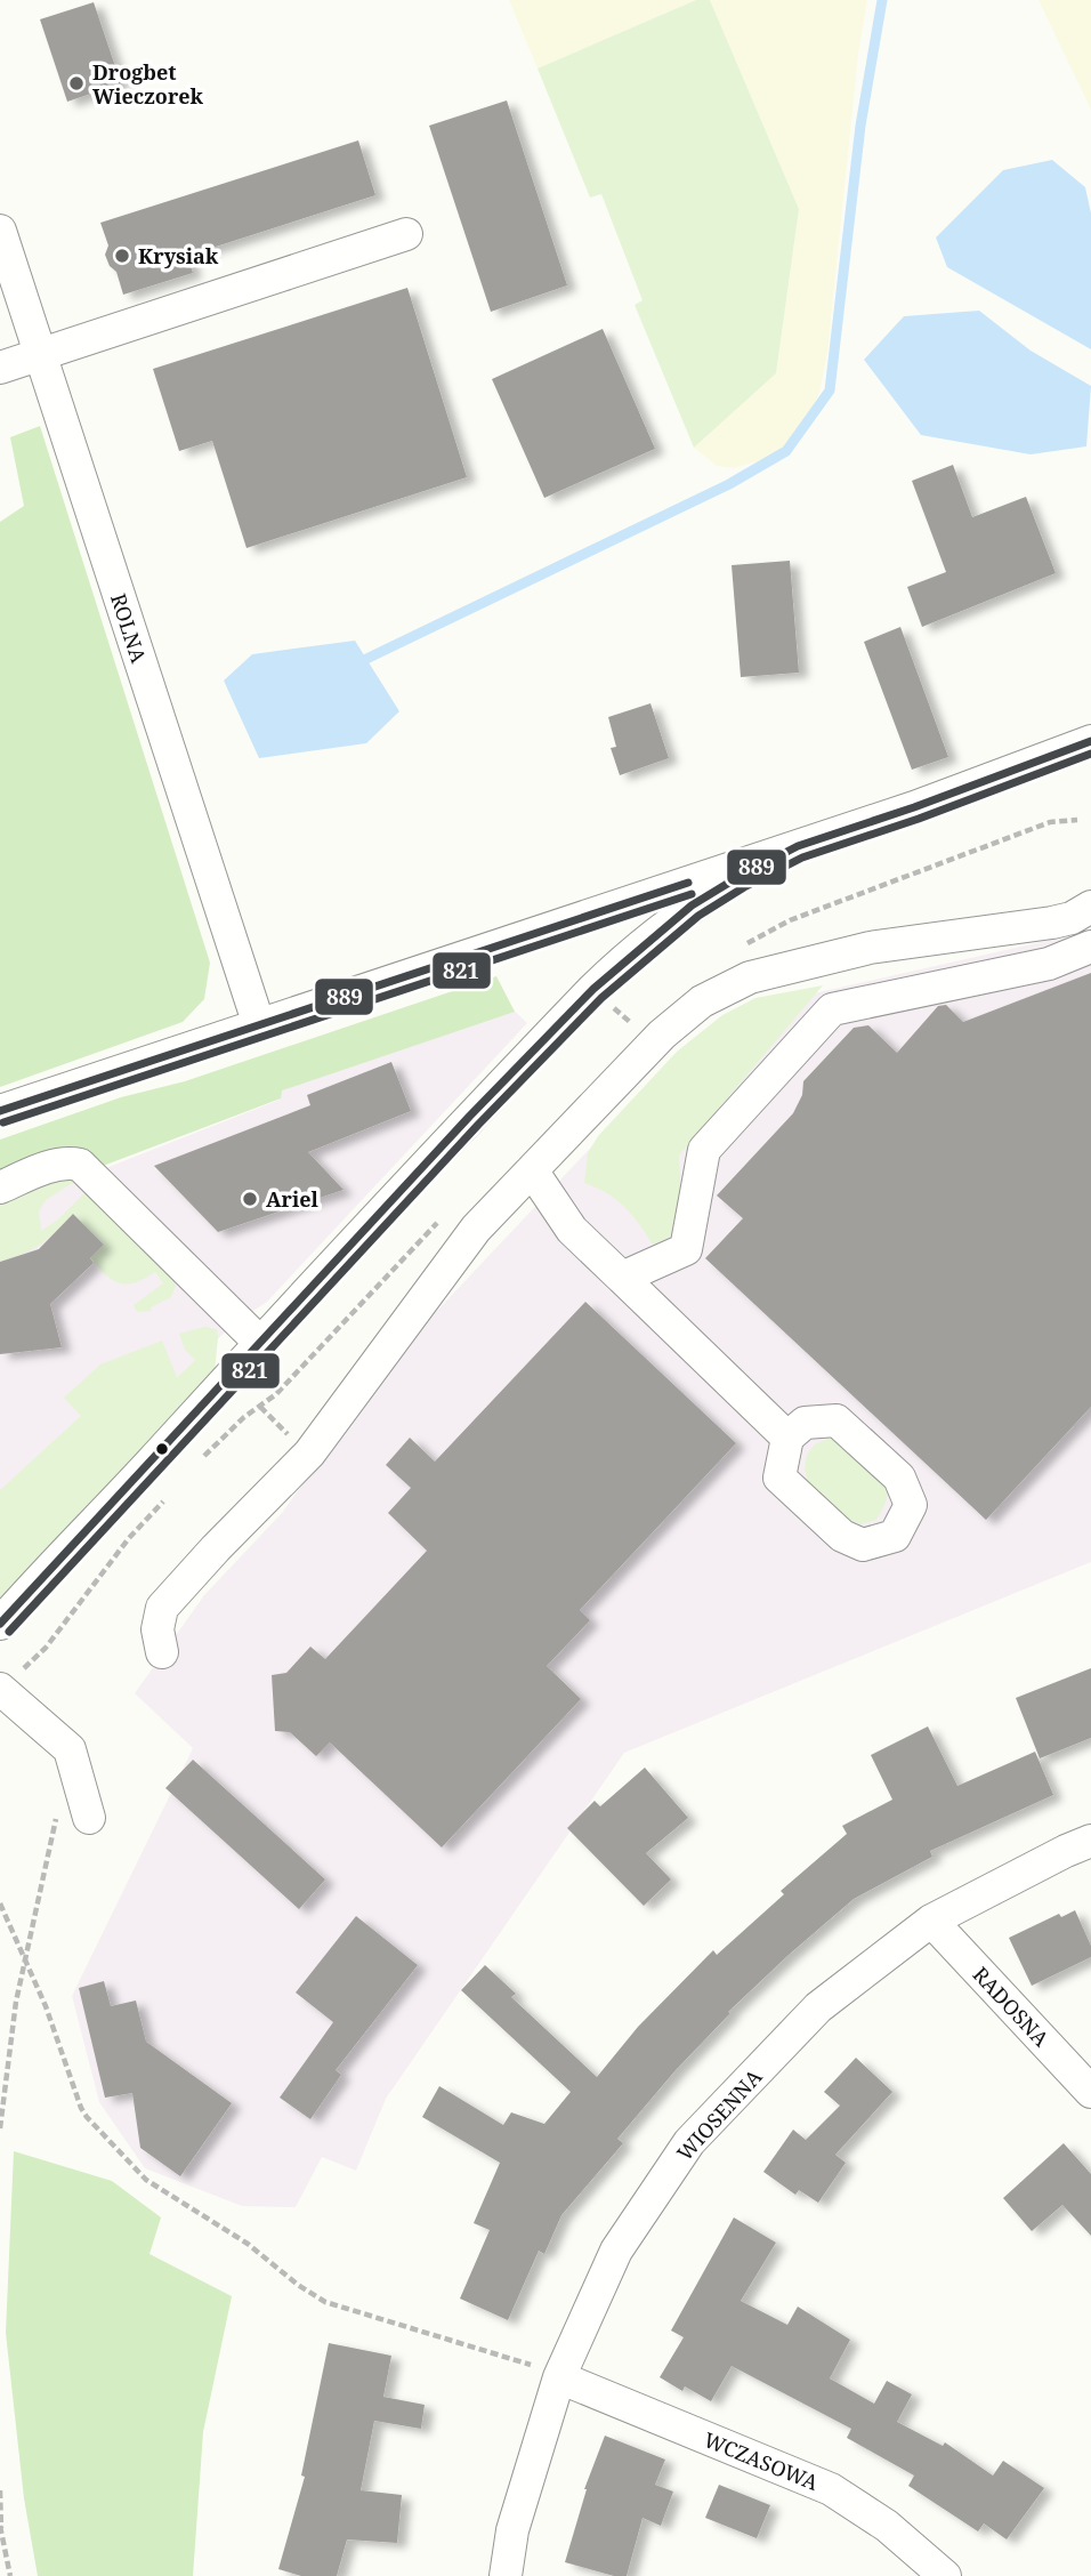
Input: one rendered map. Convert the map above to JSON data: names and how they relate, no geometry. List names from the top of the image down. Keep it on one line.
{"streets":{"street":["ROLNA","RADOSNA","WIOSENNA","WCZASOWA"]},"crossings":[["RADOSNA","WIOSENNA"],["WIOSENNA","WCZASOWA"]],"places":["Drogbet Wieczorek","Krysiak","Ariel"],"lines":["transit line 889","transit line 821"]}
